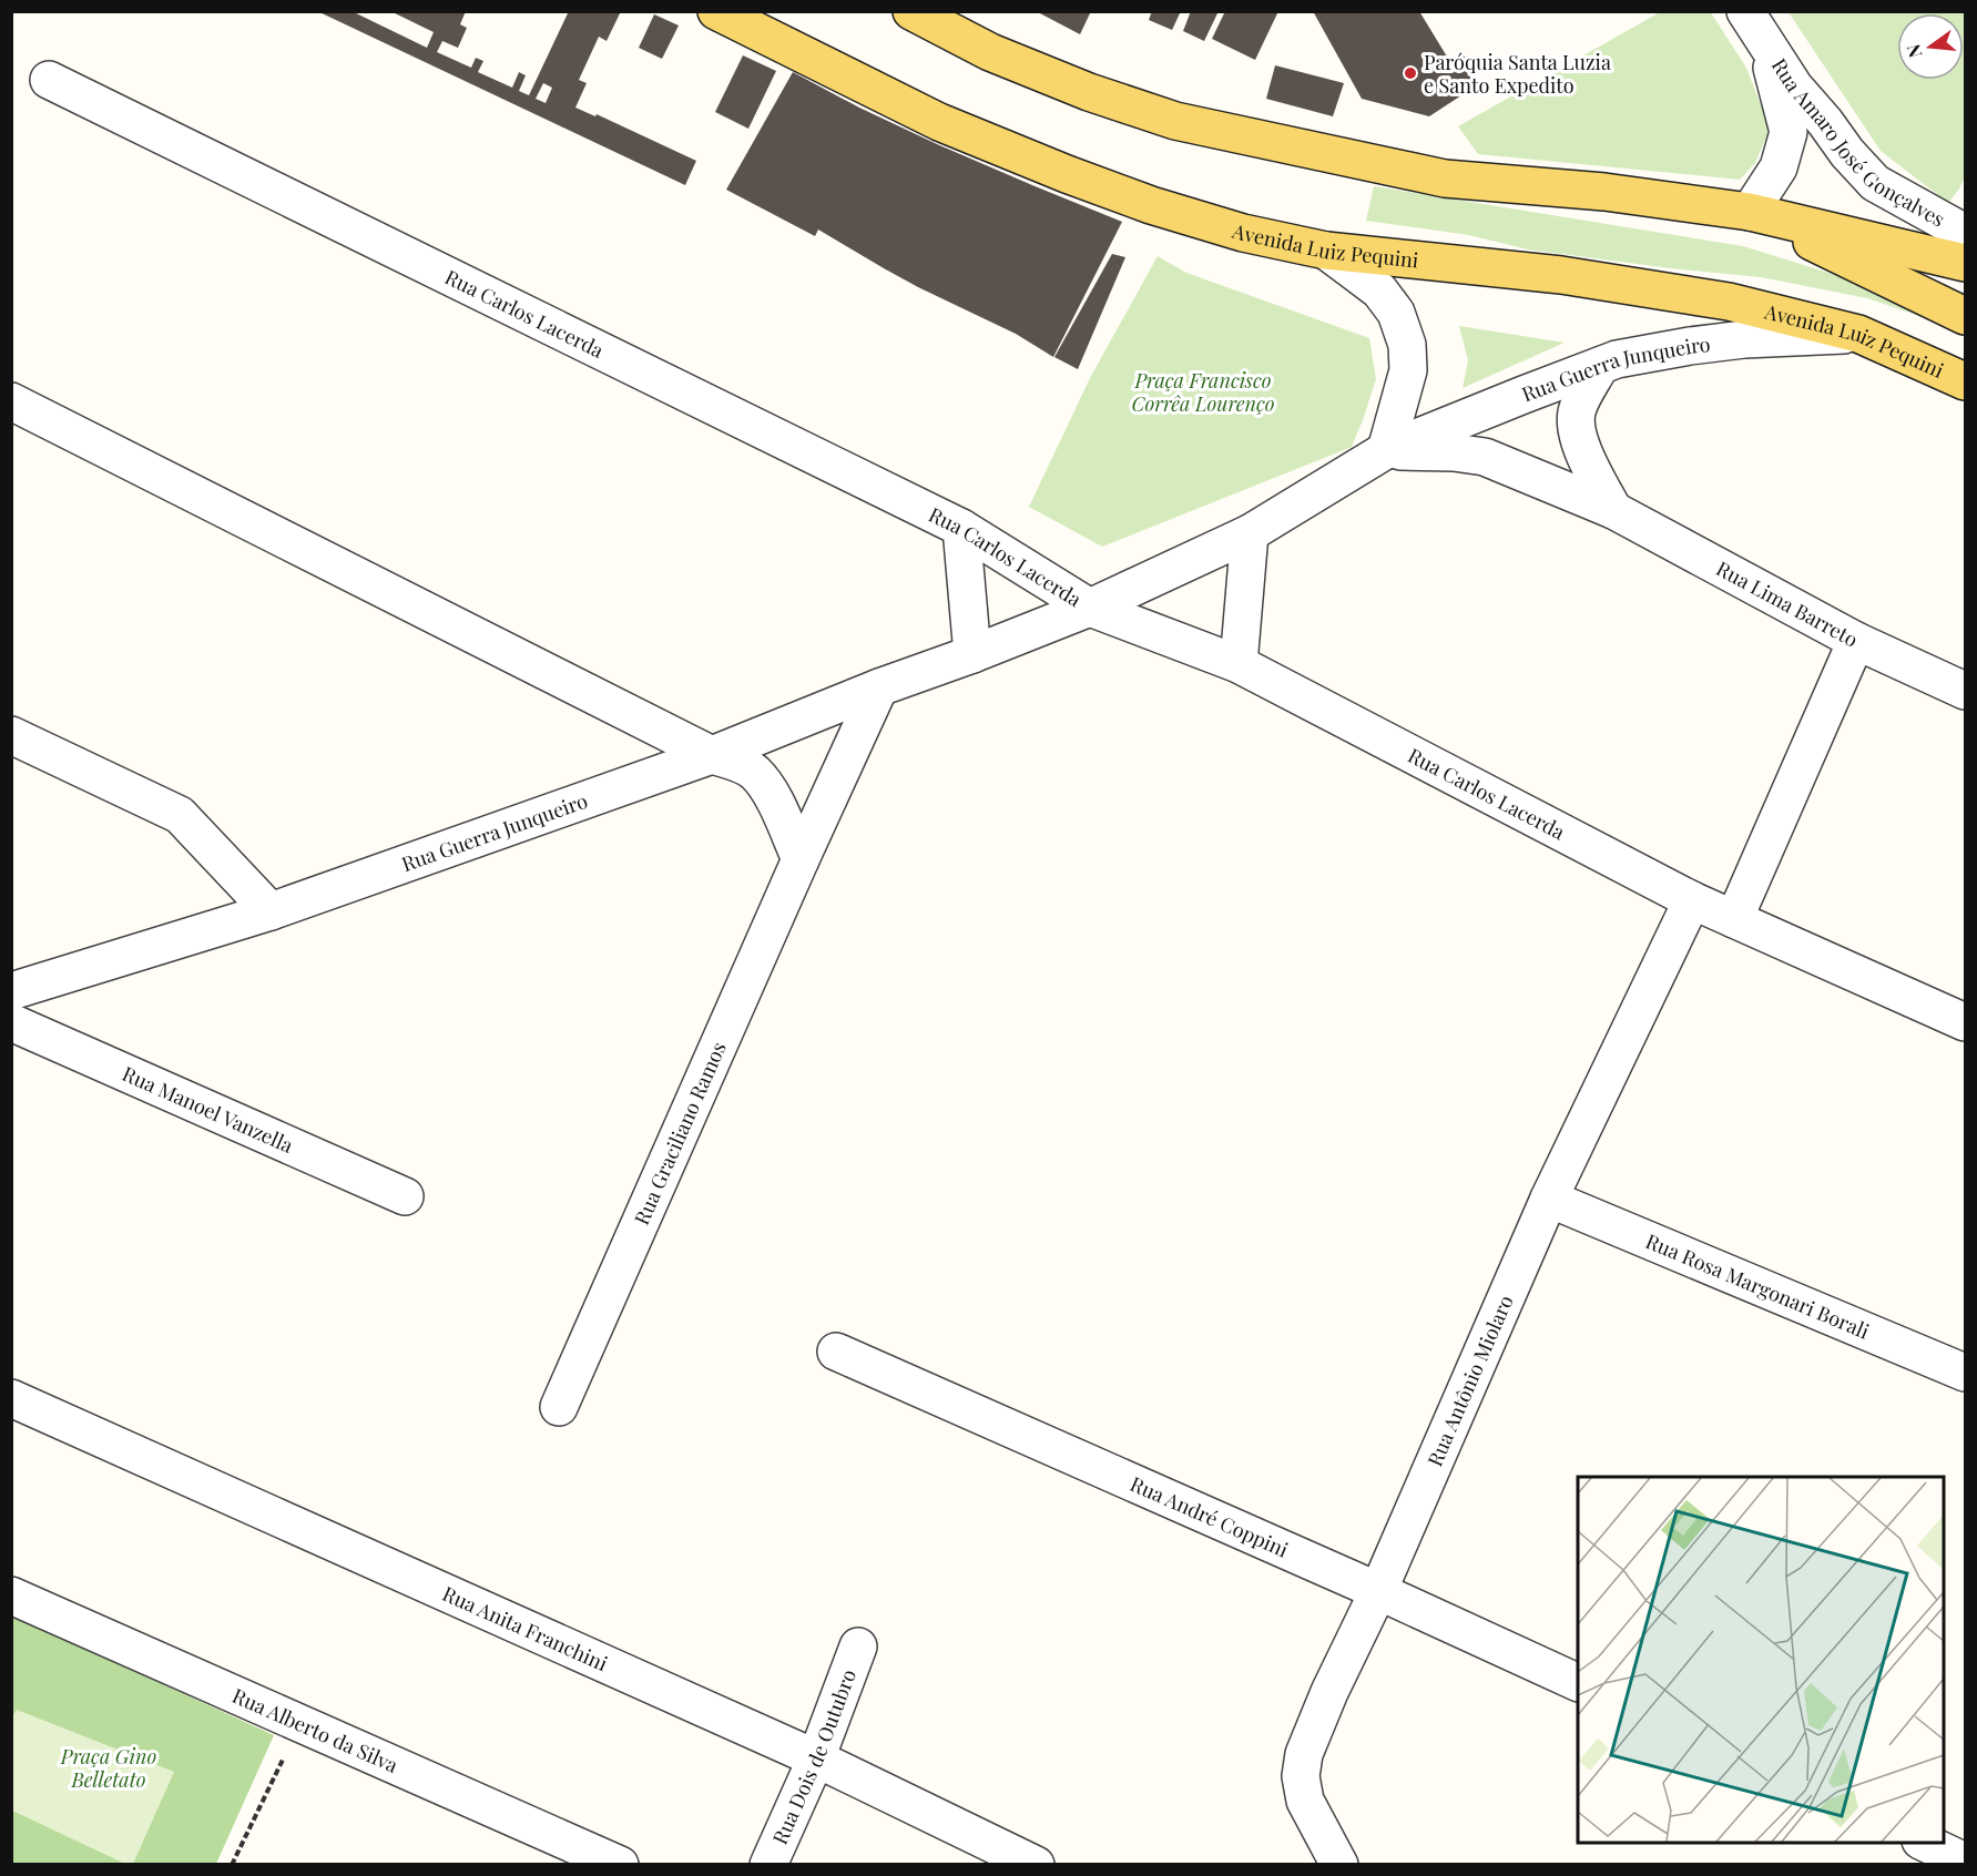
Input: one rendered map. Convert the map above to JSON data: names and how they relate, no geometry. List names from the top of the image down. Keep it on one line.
{"streets":{"main road":["Avenida Luiz Pequini"],"street":["Rua Amaro José Gonçalves","Rua Carlos Lacerda","Rua Guerra Junqueiro","Rua Lima Barreto","Rua Manoel Vanzella","Rua Graciliano Ramos","Rua Rosa Margonari Borali","Rua Antônio Miolaro","Rua André Coppini","Rua Anita Franchini","Rua Alberto da Silva","Rua Dois de Outubro"]},"crossings":[["Avenida Luiz Pequini","Rua Guerra Junqueiro"],["Rua Carlos Lacerda","Rua Guerra Junqueiro"],["Rua Carlos Lacerda","Rua Antônio Miolaro"],["Rua Guerra Junqueiro","Rua Lima Barreto"],["Rua Guerra Junqueiro","Rua Graciliano Ramos"],["Rua Rosa Margonari Borali","Rua Antônio Miolaro"],["Rua Antônio Miolaro","Rua André Coppini"],["Rua Anita Franchini","Rua Dois de Outubro"]],"parks":["Praça Francisco Corrêa Lourenço","Praça Gino Belletato"],"places":["Paróquia Santa Luzia e Santo Expedito"],"north":"left"}
